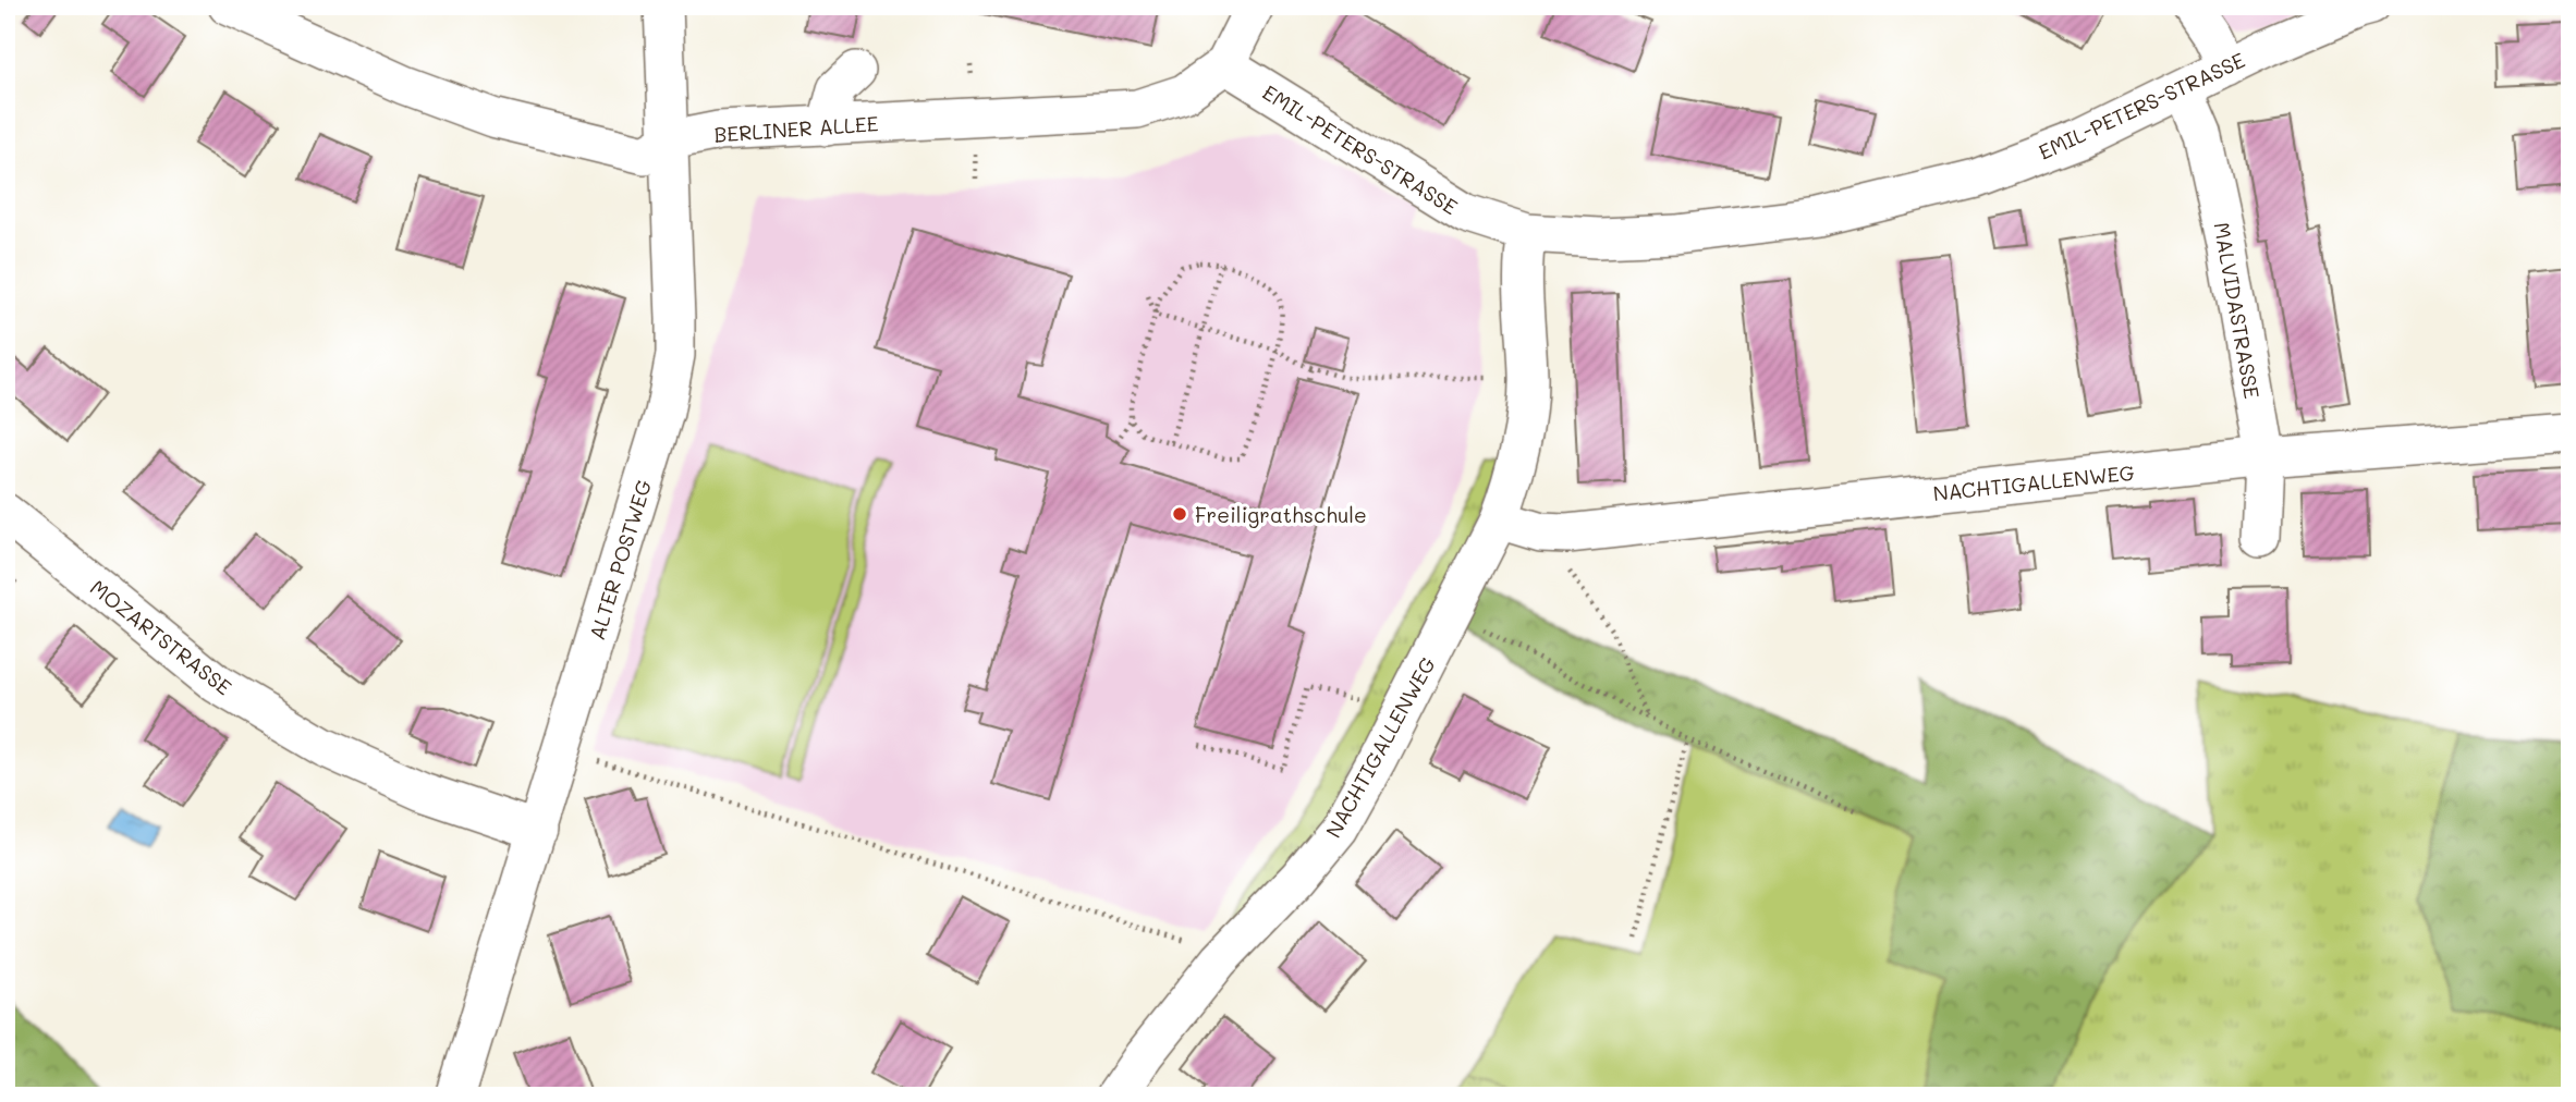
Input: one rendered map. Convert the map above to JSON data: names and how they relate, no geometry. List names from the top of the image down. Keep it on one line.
{"streets":{"street":["EMIL-PETERS-STRASSE","BERLINER ALLEE","MALVIDASTRASSE","NACHTIGALLENWEG","ALTER POSTWEG","MOZARTSTRASSE"]},"crossings":[["EMIL-PETERS-STRASSE","BERLINER ALLEE"],["EMIL-PETERS-STRASSE","MALVIDASTRASSE"],["EMIL-PETERS-STRASSE","NACHTIGALLENWEG"],["BERLINER ALLEE","ALTER POSTWEG"],["MALVIDASTRASSE","NACHTIGALLENWEG"],["ALTER POSTWEG","MOZARTSTRASSE"]],"places":["Freiligrathschule"]}
